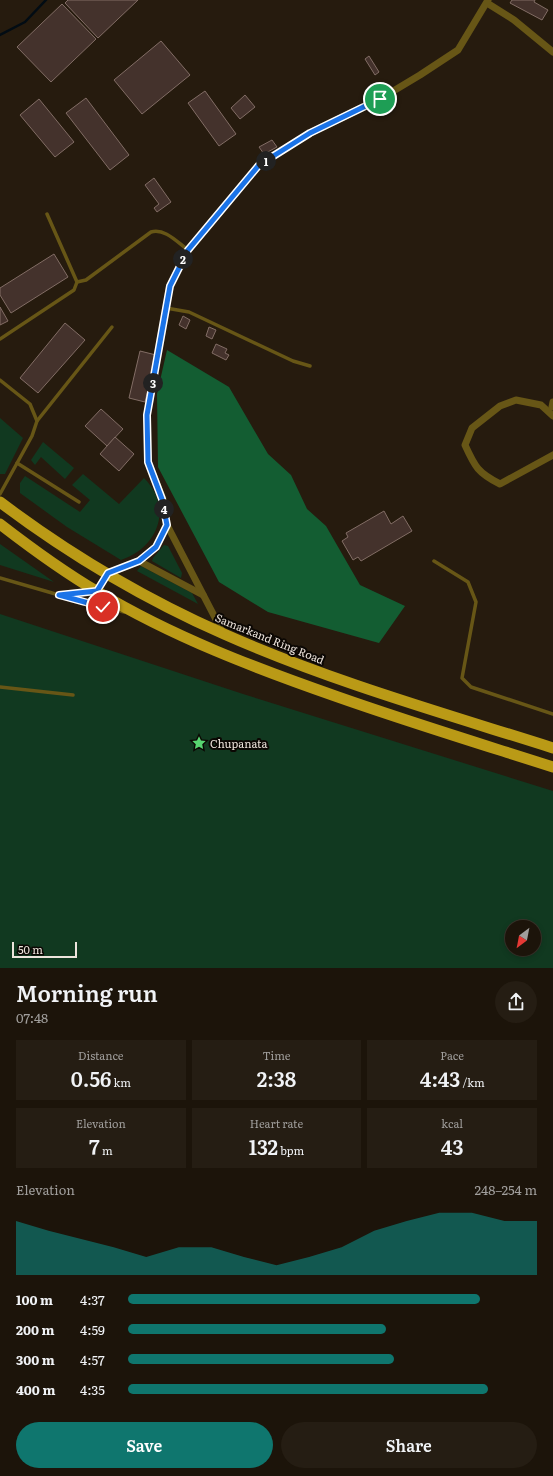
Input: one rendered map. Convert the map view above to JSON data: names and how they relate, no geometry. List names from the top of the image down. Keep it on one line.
{"streets":{"highway":["Samarkand Ring Road"]},"places":{"place":["Chupanata"]},"scale_bar":"50 m","north":"bottom left","page":{"pins":["1","2","3","4"],"scale":"50 m","heading":["Morning run","07:48"],"stats":[["Distance","0.56 km"],["Time","2:38"],["Pace","4:43 /km"],["Elevation","7 m"],["Heart rate","132 bpm"],["kcal","43"]],"chart":["Elevation","248–254 m"],"list":[{"name":"100 m","note":"4:37"},{"name":"200 m","note":"4:59"},{"name":"300 m","note":"4:57"},{"name":"400 m","note":"4:35"}],"buttons":["Save","Share"]}}
